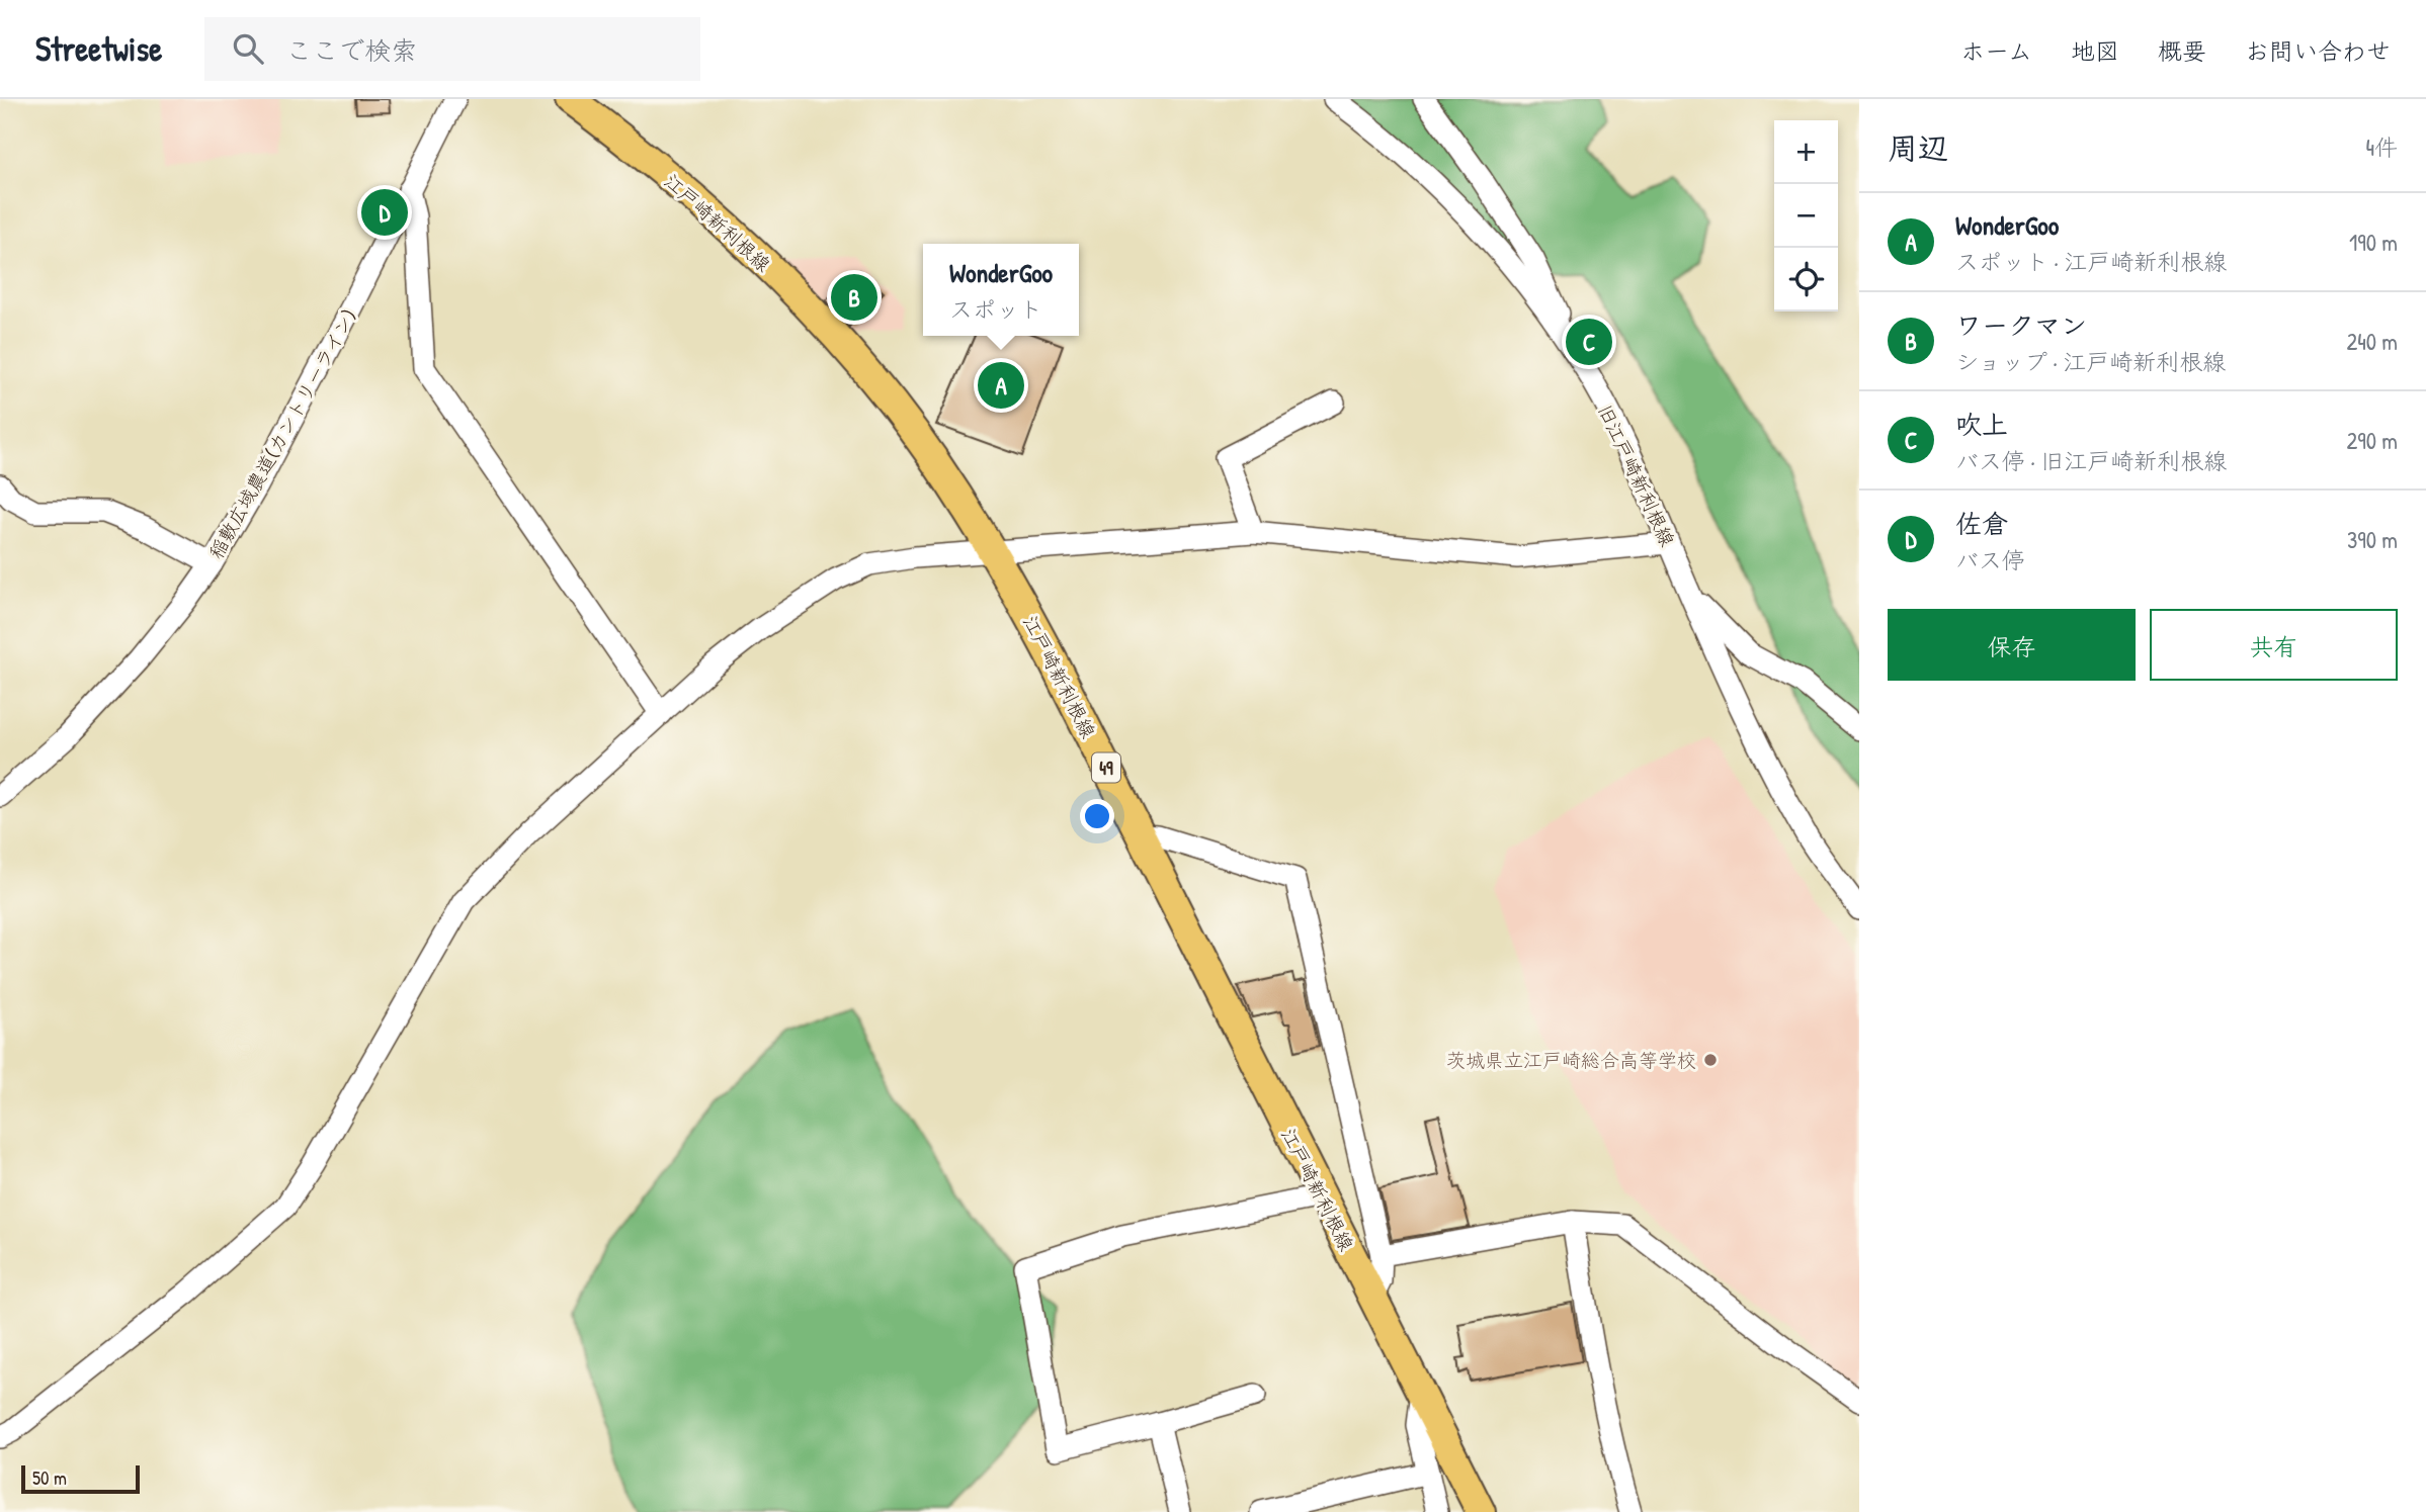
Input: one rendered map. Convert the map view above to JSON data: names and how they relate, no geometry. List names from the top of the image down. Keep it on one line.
{"streets":{"main road":["江戸崎新利根線","49"],"street":["稲敷広域農道(カントリーライン)","旧江戸崎新利根線"]},"places":["茨城県立江戸崎総合高等学校"],"scale_bar":"50 m","page":{"header":"Streetwise","search":"ここで検索","nav":["ホーム","地図","概要","お問い合わせ"],"heading":["周辺","4件"],"map_buttons":["+","−"],"pins":["D","B","C","A"],"list":[{"mark":"A","name":"WonderGoo","note":"スポット · 江戸崎新利根線","value":"190 m"},{"mark":"B","name":"ワークマン","note":"ショップ · 江戸崎新利根線","value":"240 m"},{"mark":"C","name":"吹上","note":"バス停 · 旧江戸崎新利根線","value":"290 m"},{"mark":"D","name":"佐倉","note":"バス停","value":"390 m"}],"popup":["WonderGoo","スポット"],"buttons":["保存","共有"],"scale":"50 m"}}
